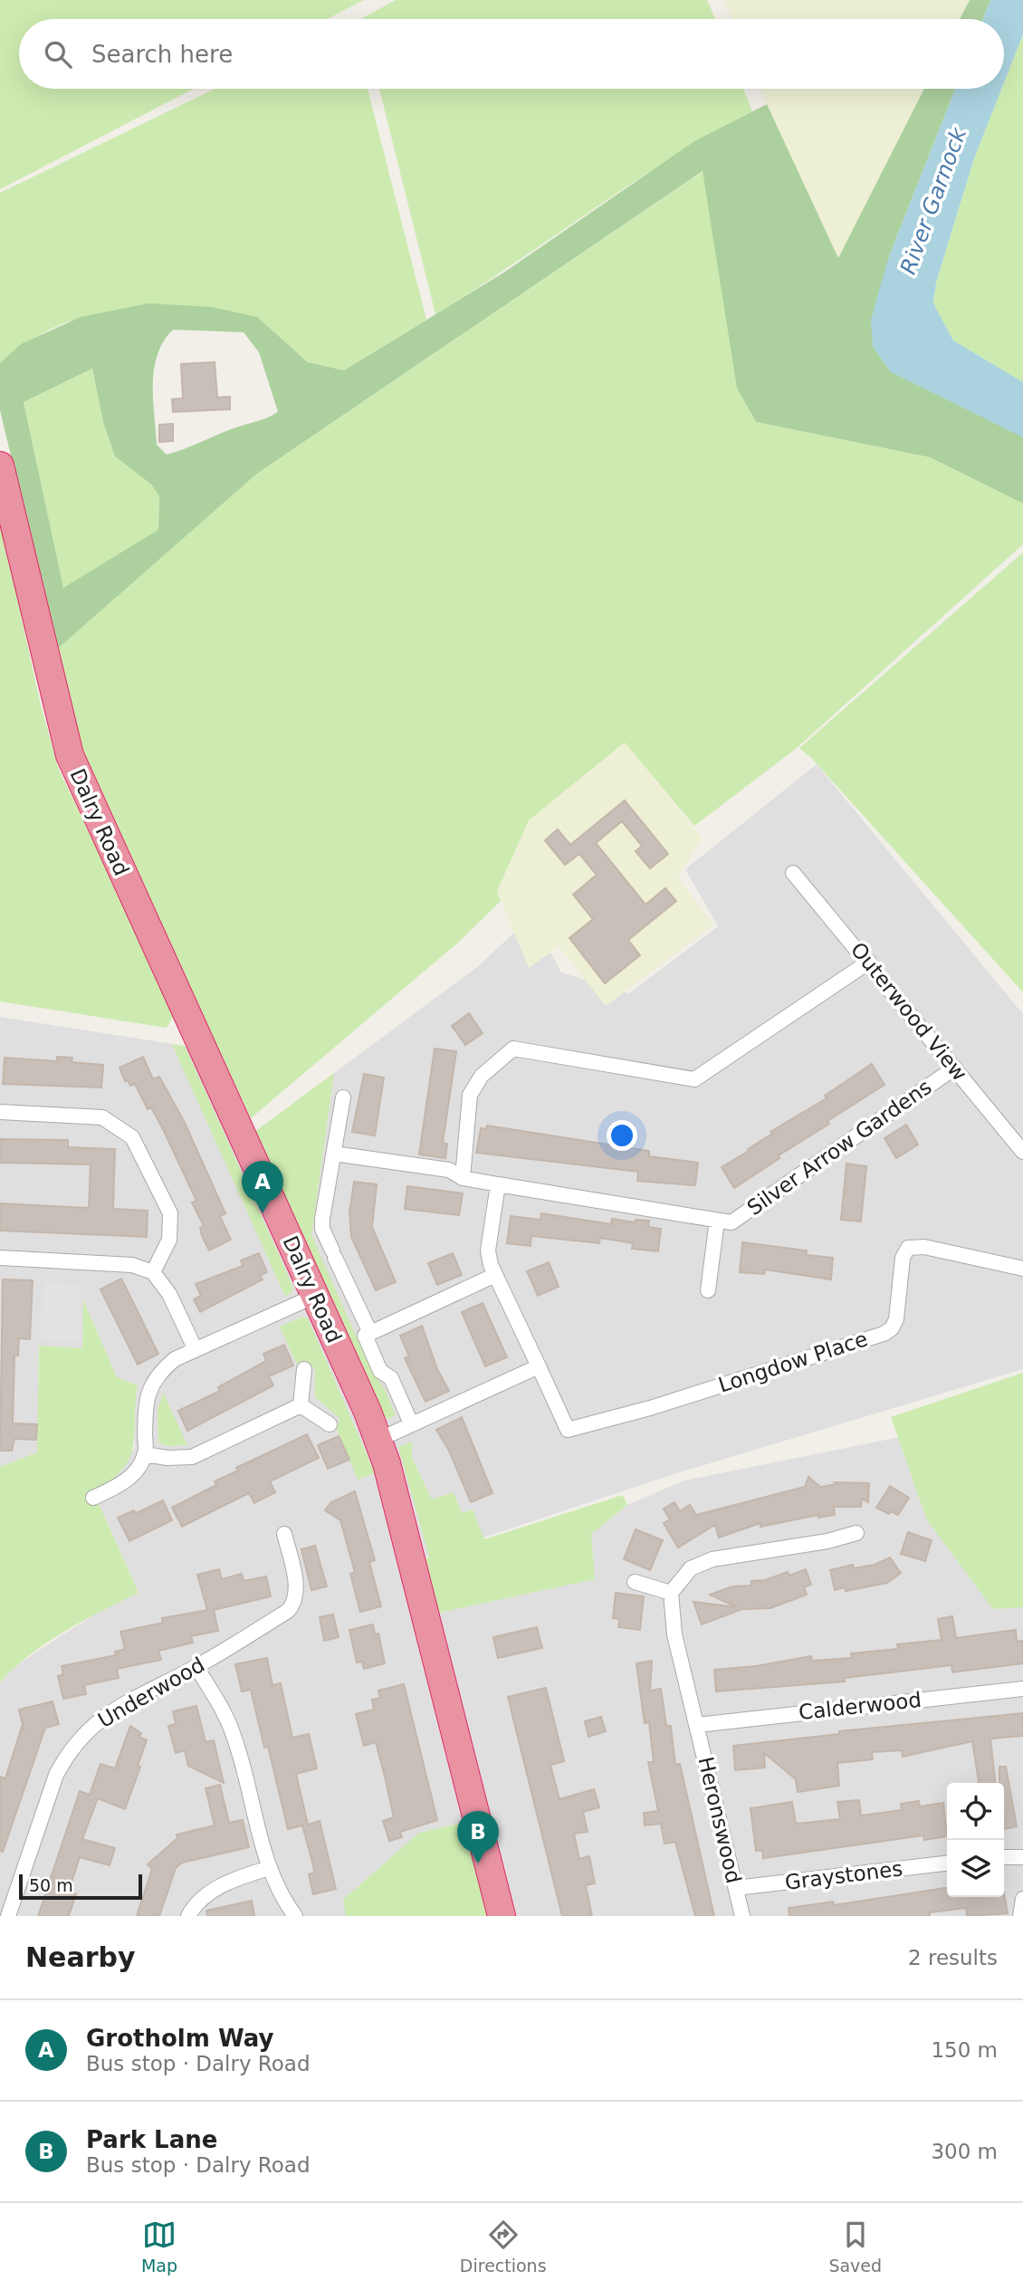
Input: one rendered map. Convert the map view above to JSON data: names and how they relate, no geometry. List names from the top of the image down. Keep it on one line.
{"streets":{"highway":["Dalry Road"],"street":["Outerwood View","Silver Arrow Gardens","Longdow Place","Underwood","Calderwood","Heronswood","Graystones"]},"crossings":[["Outerwood View","Silver Arrow Gardens"],["Calderwood","Heronswood"],["Heronswood","Graystones"]],"water":["River Garnock"],"scale_bar":"50 m","page":{"search":"Search here","pins":["A","B"],"scale":"50 m","heading":["Nearby","2 results"],"list":[{"mark":"A","name":"Grotholm Way","note":"Bus stop · Dalry Road","value":"150 m"},{"mark":"B","name":"Park Lane","note":"Bus stop · Dalry Road","value":"300 m"}],"nav":["Map","Directions","Saved"]}}
